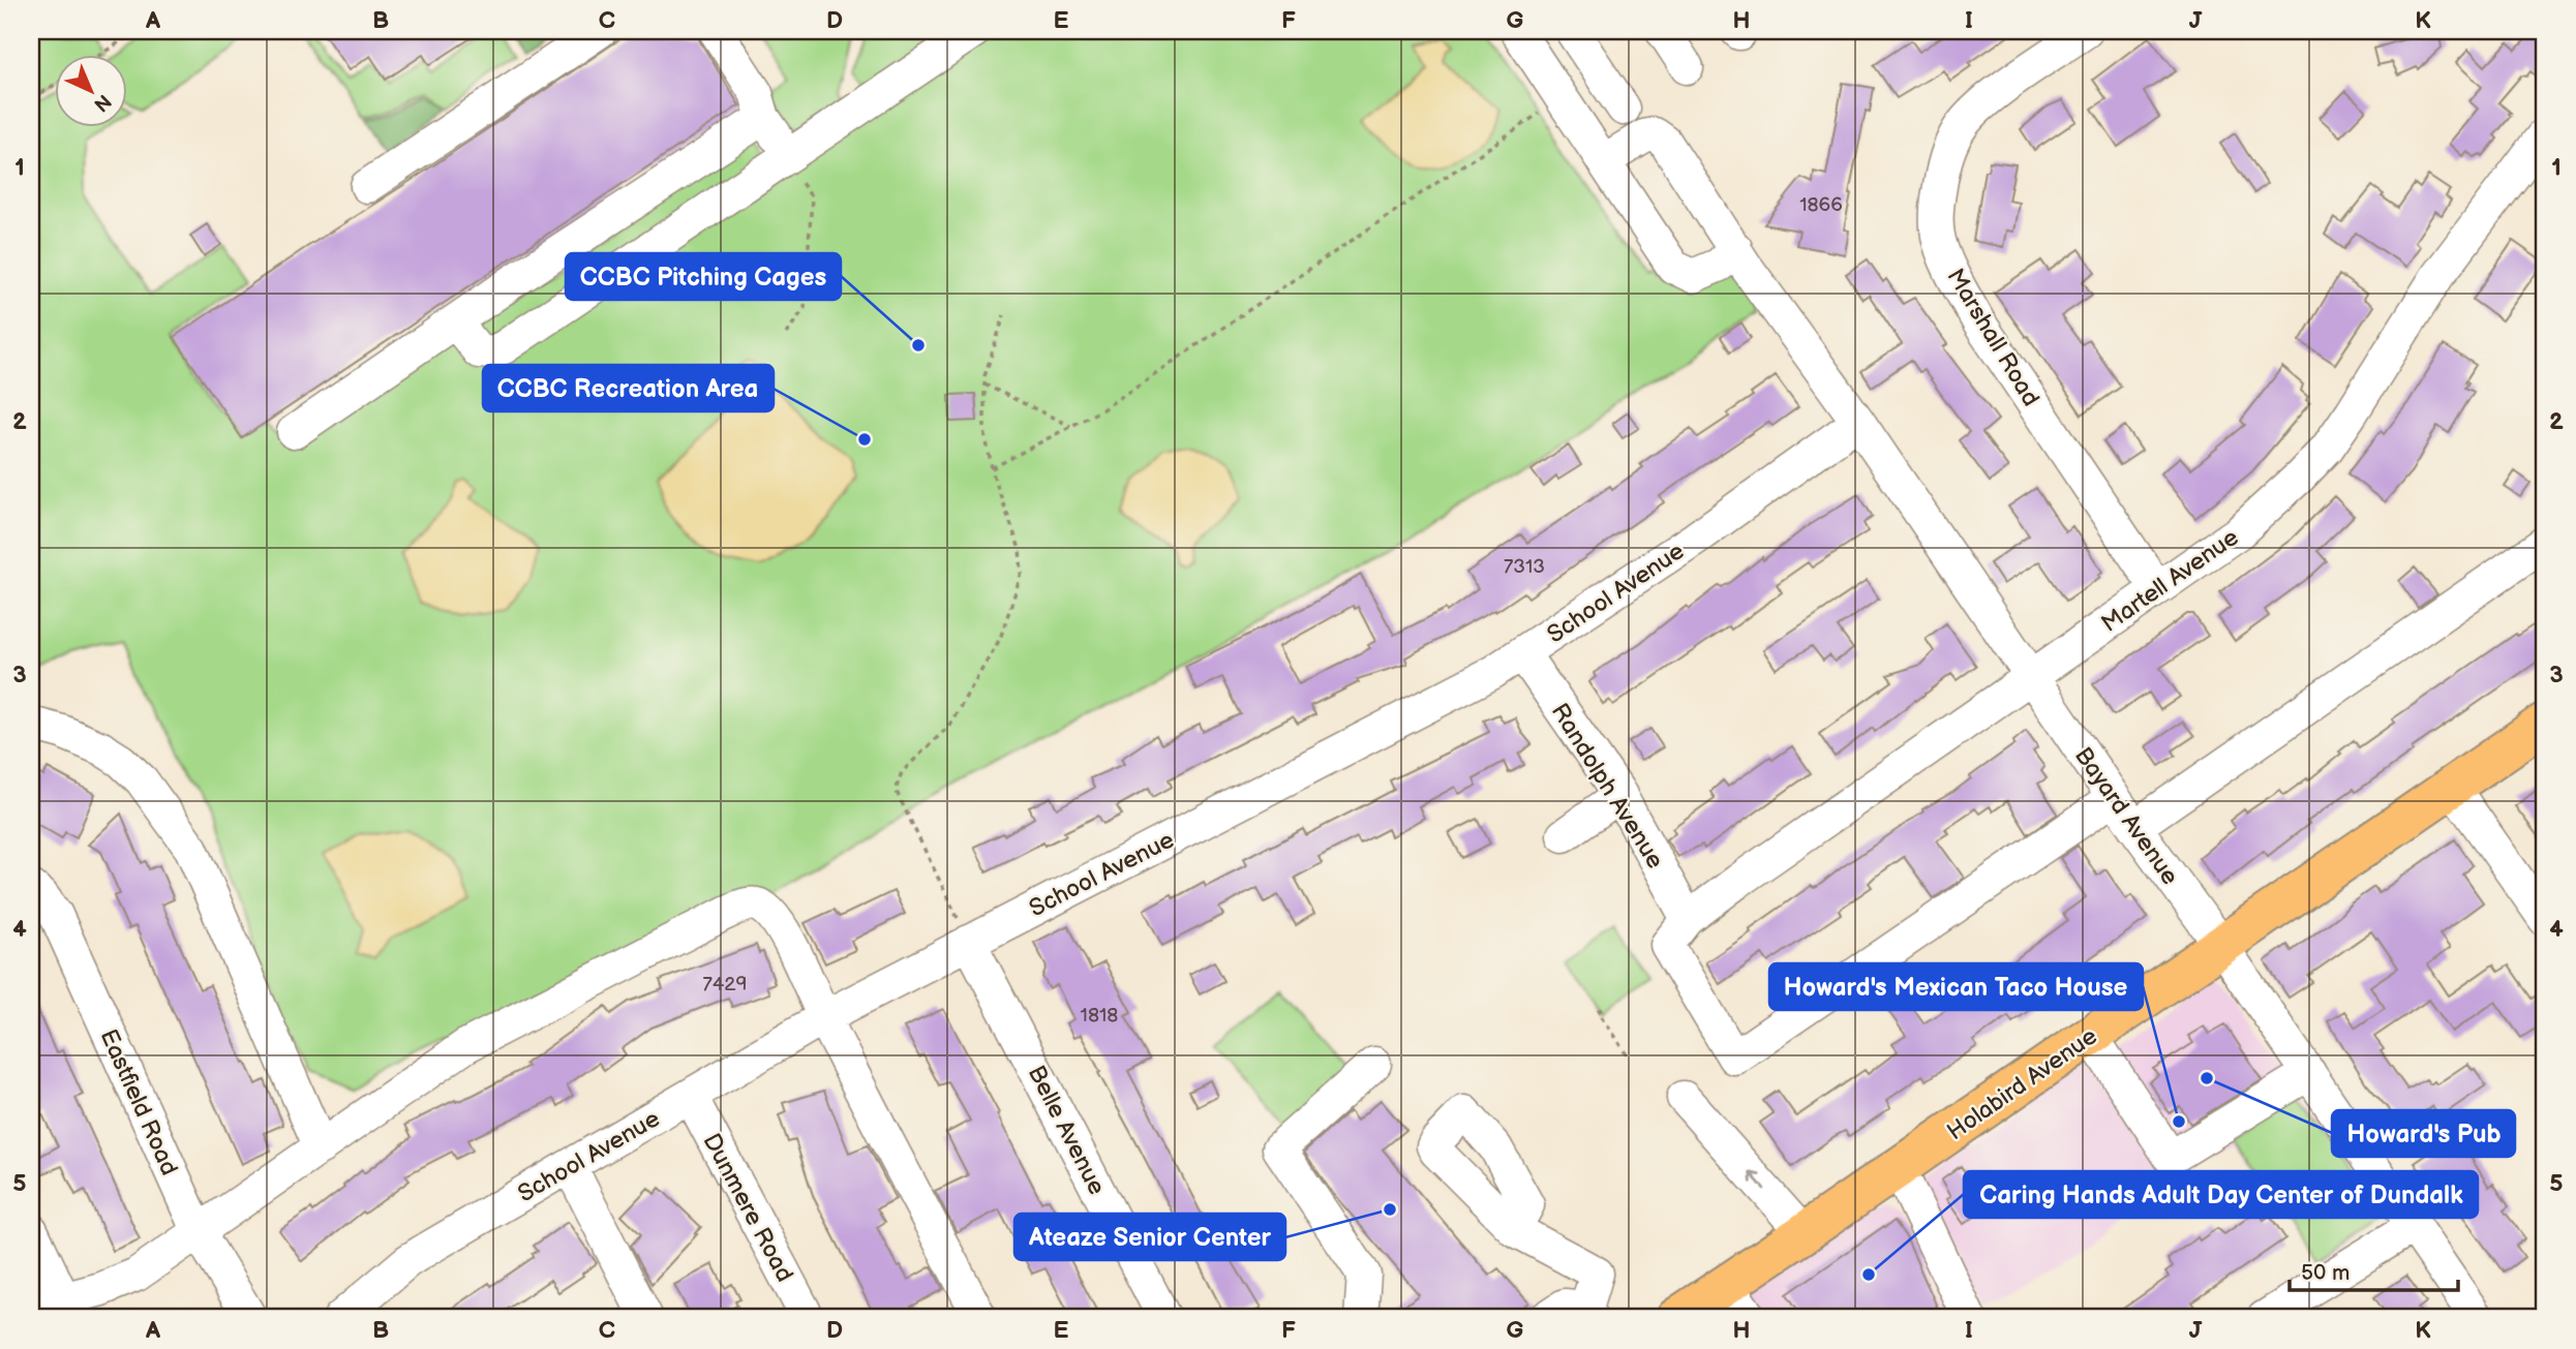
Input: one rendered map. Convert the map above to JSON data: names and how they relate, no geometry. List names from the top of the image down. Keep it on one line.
{"streets":{"main road":["Holabird Avenue"],"street":["Marshall Road","Martell Avenue","School Avenue","Randolph Avenue","Bayard Avenue","Eastfield Road","Belle Avenue","Dunmere Road"]},"crossings":[["Marshall Road","Martell Avenue"],["Martell Avenue","Randolph Avenue"],["Martell Avenue","Bayard Avenue"],["School Avenue","Randolph Avenue"],["School Avenue","Bayard Avenue"],["School Avenue","Belle Avenue"],["School Avenue","Dunmere Road"],["Bayard Avenue","Holabird Avenue"]],"places":["CCBC Pitching Cages","CCBC Recreation Area","Howard's Pub","Howard's Mexican Taco House","Ateaze Senior Center","Caring Hands Adult Day Center of Dundalk"],"house_numbers":["1866","7313","7429","1818"],"scale_bar":"50 m","north":"bottom right","grid":{"columns":["A","B","C","D","E","F","G","H","I","J","K"],"rows":["1","2","3","4","5"]}}
